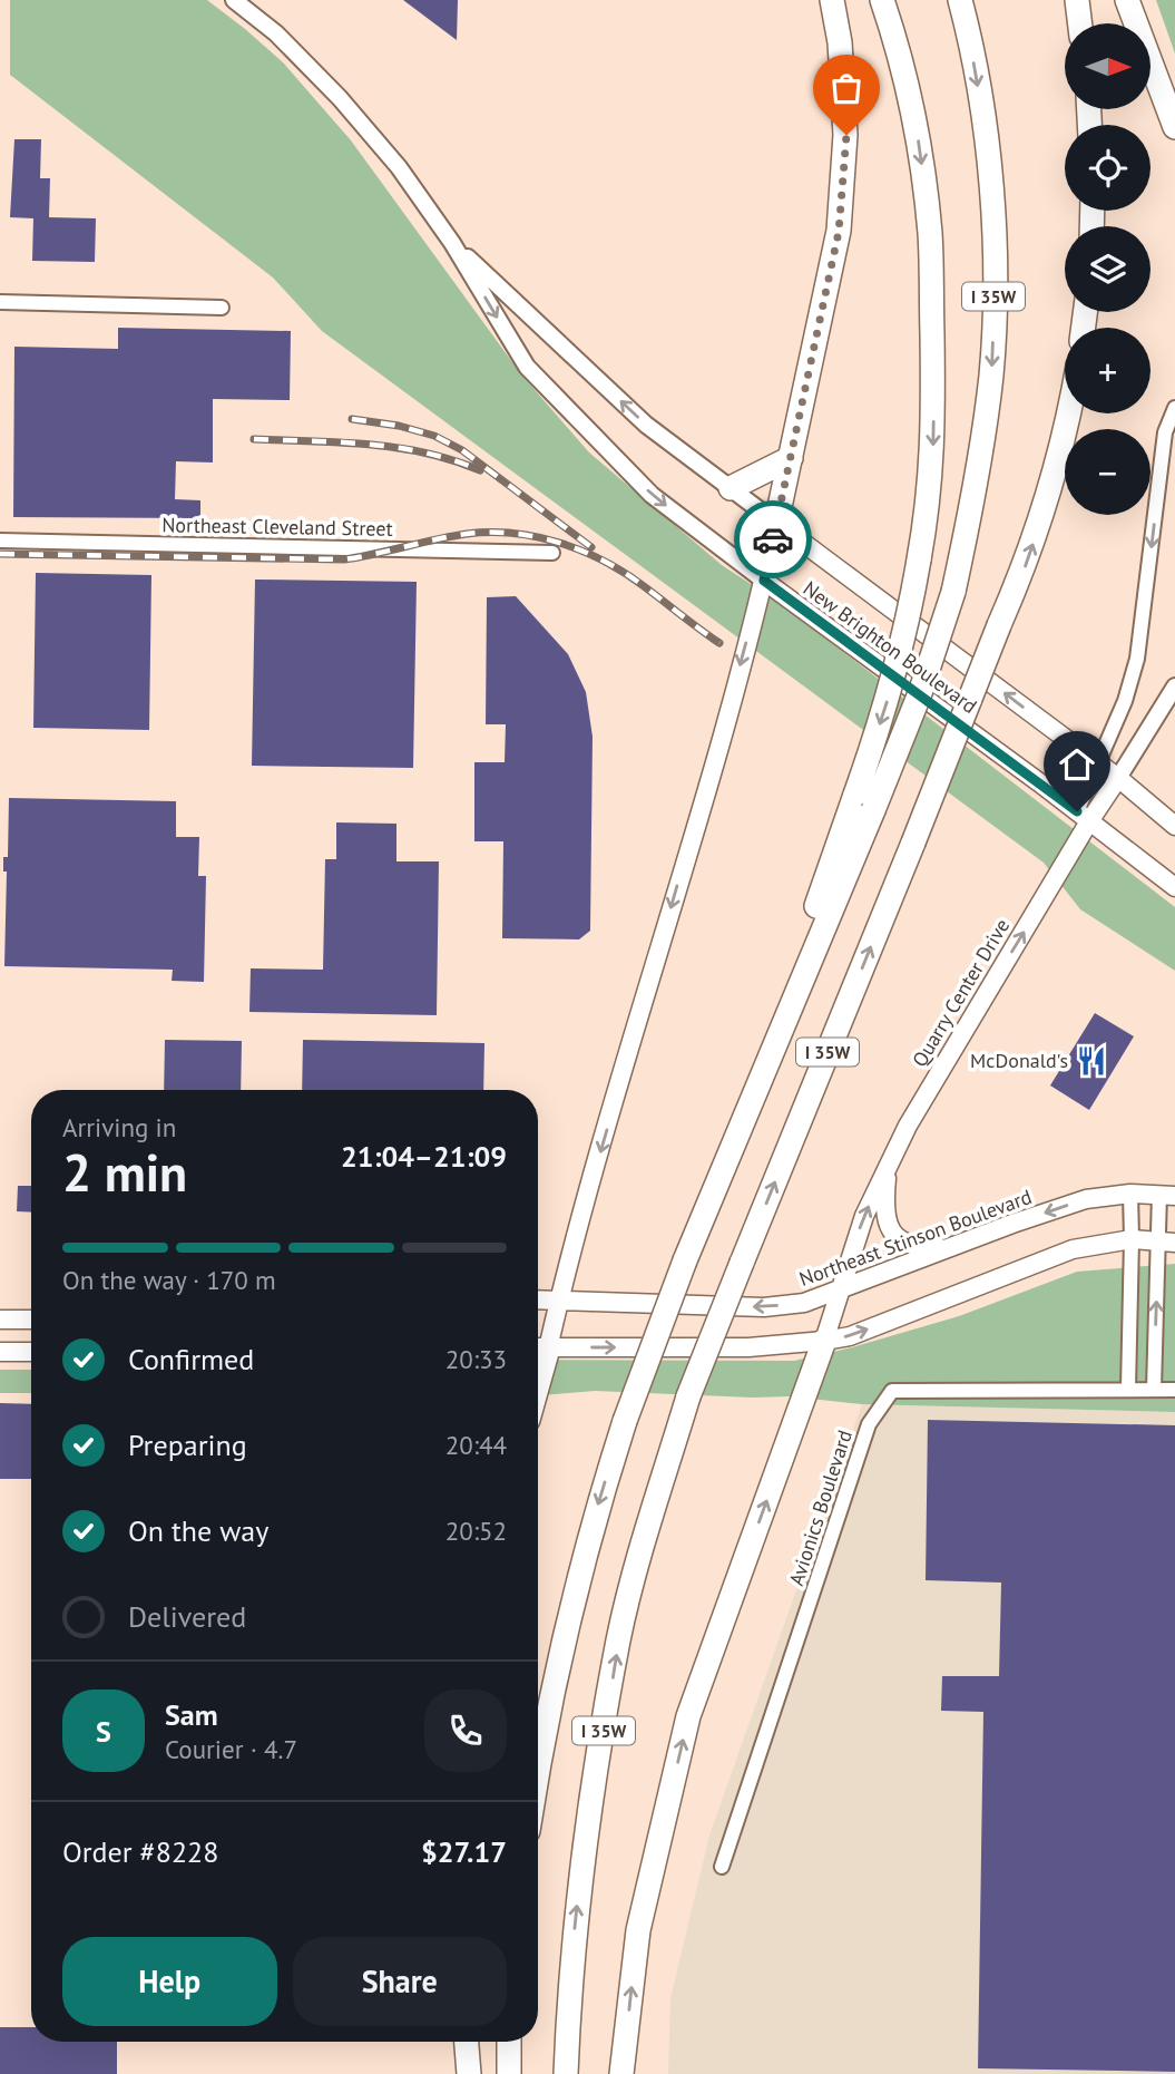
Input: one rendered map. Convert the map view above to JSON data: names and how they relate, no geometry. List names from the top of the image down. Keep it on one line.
{"streets":{"highway":["I 35W"],"main road":["New Brighton Boulevard","Quarry Center Drive","Northeast Stinson Boulevard"],"street":["Northeast Cleveland Street","Avionics Boulevard"]},"crossings":[["New Brighton Boulevard","Quarry Center Drive"],["Quarry Center Drive","Northeast Stinson Boulevard"]],"places":{"restaurant":["McDonald's"]},"north":"right","page":{"map_buttons":["+","−"],"heading":["2 min","Arriving in","21:04–21:09"],"panel":["Sam","Courier · 4.7","Order #8228","$27.17"],"bar":"On the way · 170 m","list":[["Confirmed","20:33"],["Preparing","20:44"],["On the way","20:52"],"Delivered"],"round":"S","buttons":["Help","Share"]}}
